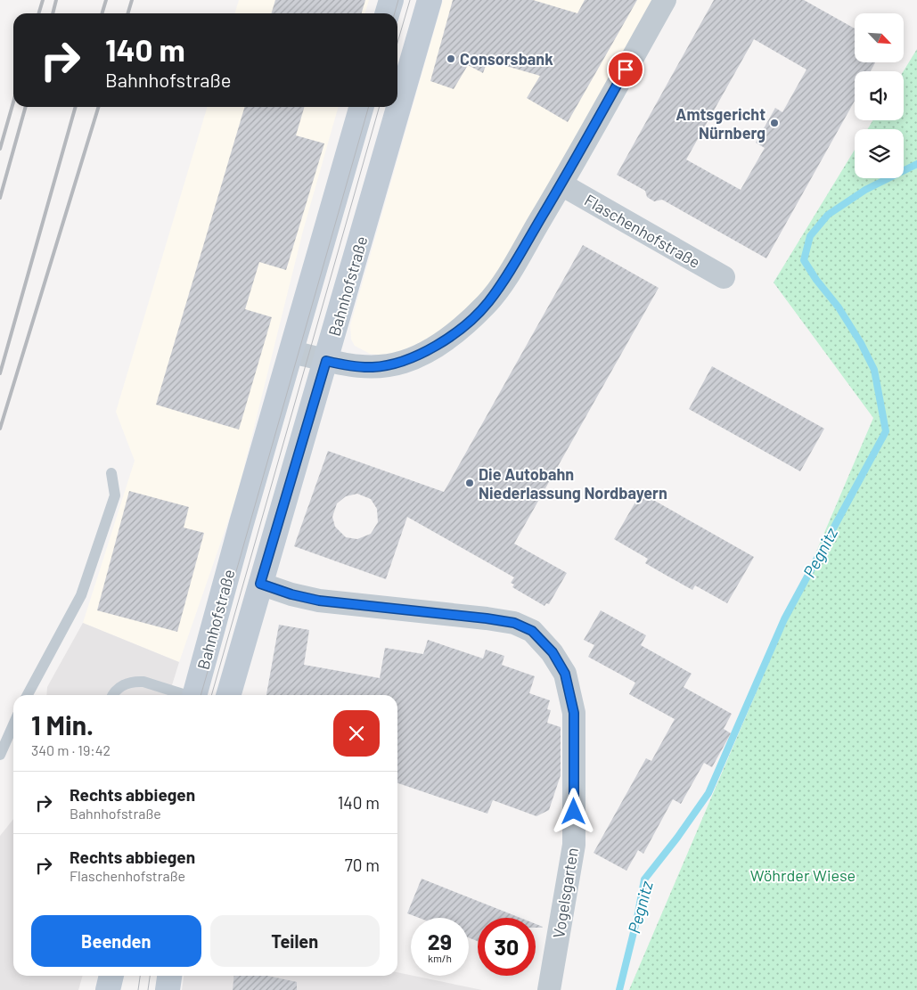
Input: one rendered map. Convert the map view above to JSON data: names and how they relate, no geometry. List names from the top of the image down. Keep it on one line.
{"streets":{"main road":["Bahnhofstraße"],"street":["Flaschenhofstraße","Vogelsgarten"]},"crossings":[["Bahnhofstraße","Vogelsgarten"]],"water":["Pegnitz"],"parks":["Wöhrder Wiese"],"places":["Consorsbank","Amtsgericht Nürnberg","Die Autobahn Niederlassung Nordbayern"],"north":"bottom right","page":{"turn":["140 m","Bahnhofstraße"],"heading":["1 Min.","340 m · 19:42"],"list":[{"name":"Rechts abbiegen","note":"Bahnhofstraße","value":"140 m"},{"name":"Rechts abbiegen","note":"Flaschenhofstraße","value":"70 m"}],"buttons":["Beenden","Teilen"],"speed":"29 km/h","limit":"30"}}
